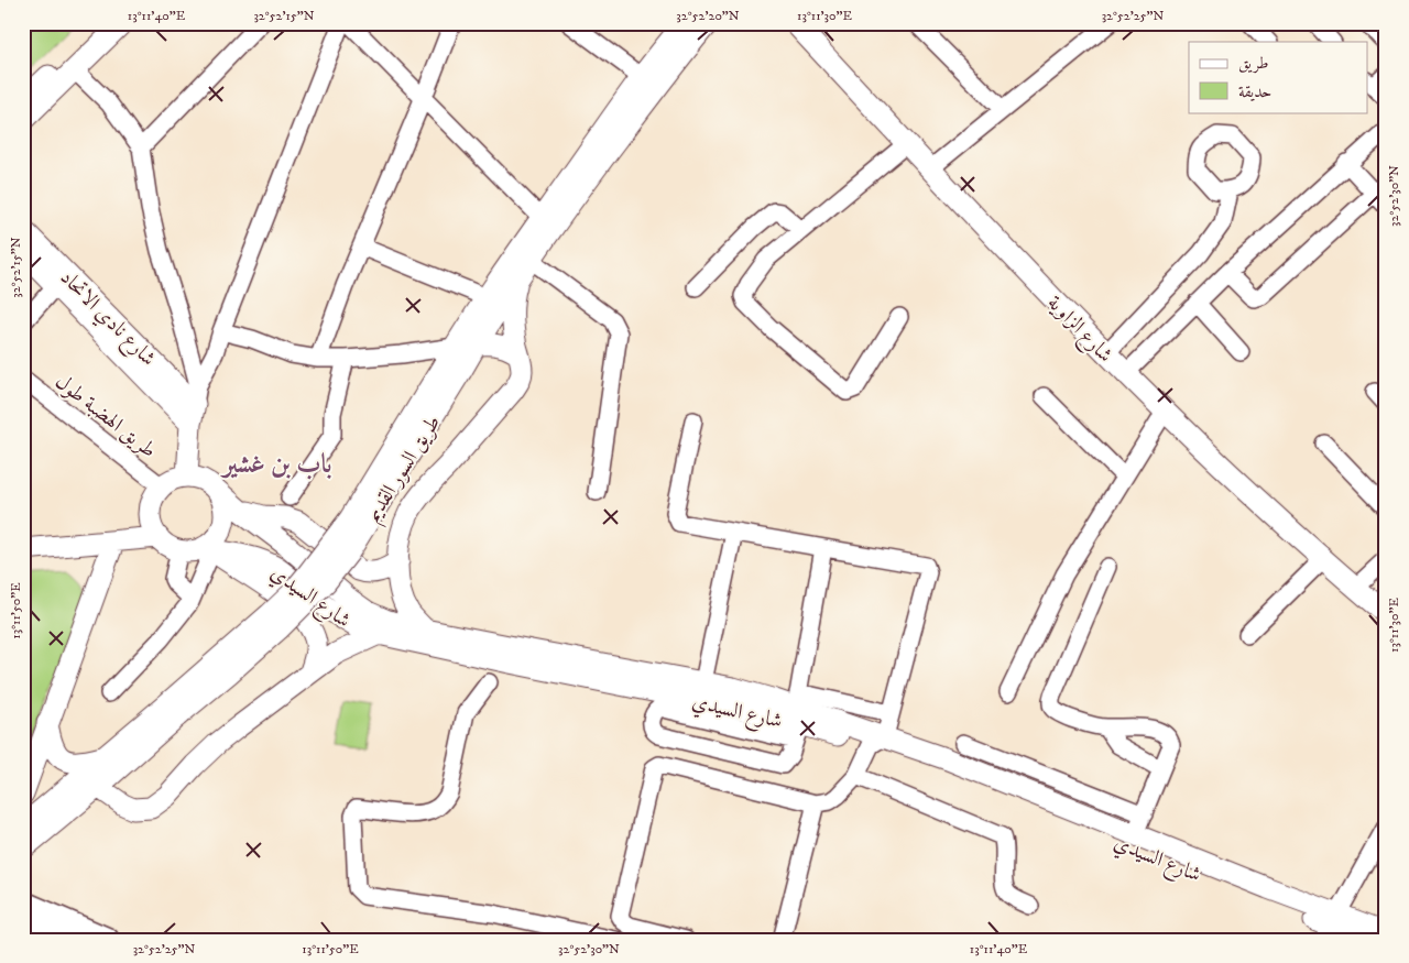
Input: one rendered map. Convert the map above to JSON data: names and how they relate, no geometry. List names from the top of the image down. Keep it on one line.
{"streets":{"main road":["شارع نادي الاتحاد","شارع الزاوية","طريق السور القديم","شارع السيدي"],"street":["طريق الهضبة طول"]},"crossings":[["طريق الهضبة طول","شارع السيدي"]],"districts":["باب بن غشير"],"legend":["طريق","حديقة"],"coordinates":["13°11'40\"E","32°52'15\"N","32°52'20\"N","13°11'30\"E","32°52'25\"N","32°52'30\"N","13°11'50\"E"]}
